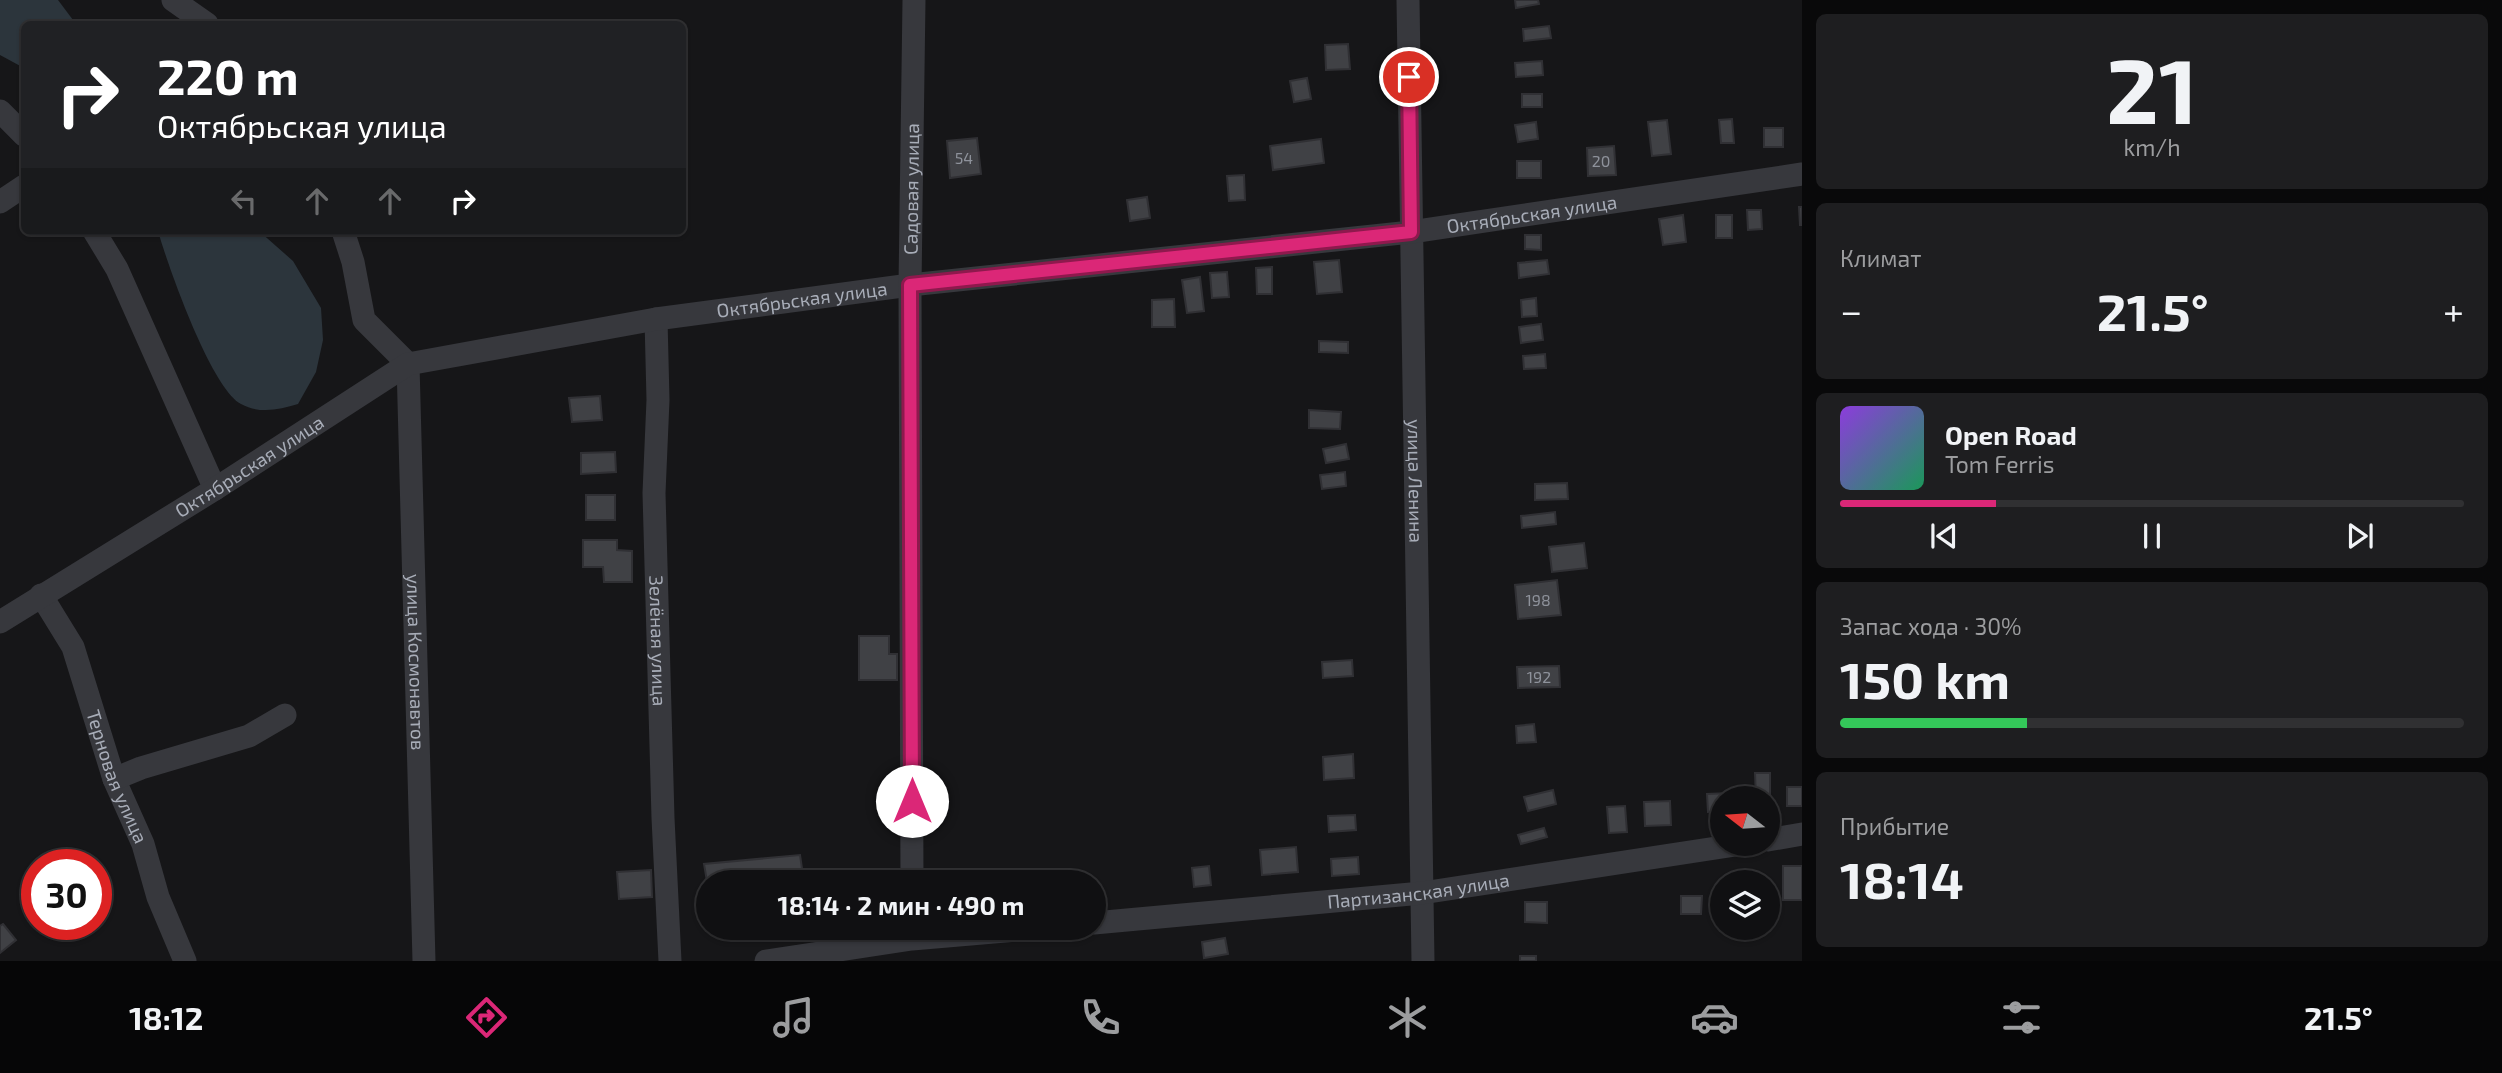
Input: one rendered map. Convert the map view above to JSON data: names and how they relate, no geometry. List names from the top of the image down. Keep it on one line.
{"streets":{"street":["Садовая улица","Октябрьская улица","улица Ленина","Зелёная улица","улица Космонавтов","Терновая улица","Партизанская улица"]},"crossings":[["Садовая улица","Октябрьская улица"],["Октябрьская улица","улица Ленина"],["Октябрьская улица","Зелёная улица"],["Октябрьская улица","улица Космонавтов"],["Октябрьская улица","Терновая улица"],["улица Ленина","Партизанская улица"]],"house_numbers":["54","20","198","192"],"north":"left","page":{"tile":[["21","km/h"],"Климат",["Запас хода · 30%","150 km"],["Прибытие","18:14"]],"turn":["220 m","Октябрьская улица"],"heat":["−","21.5°","+"],"song":["Open Road","Tom Ferris"],"limit":"30","trip":"18:14 · 2 мин · 490 m","tabs":["18:12","21.5°"]}}
